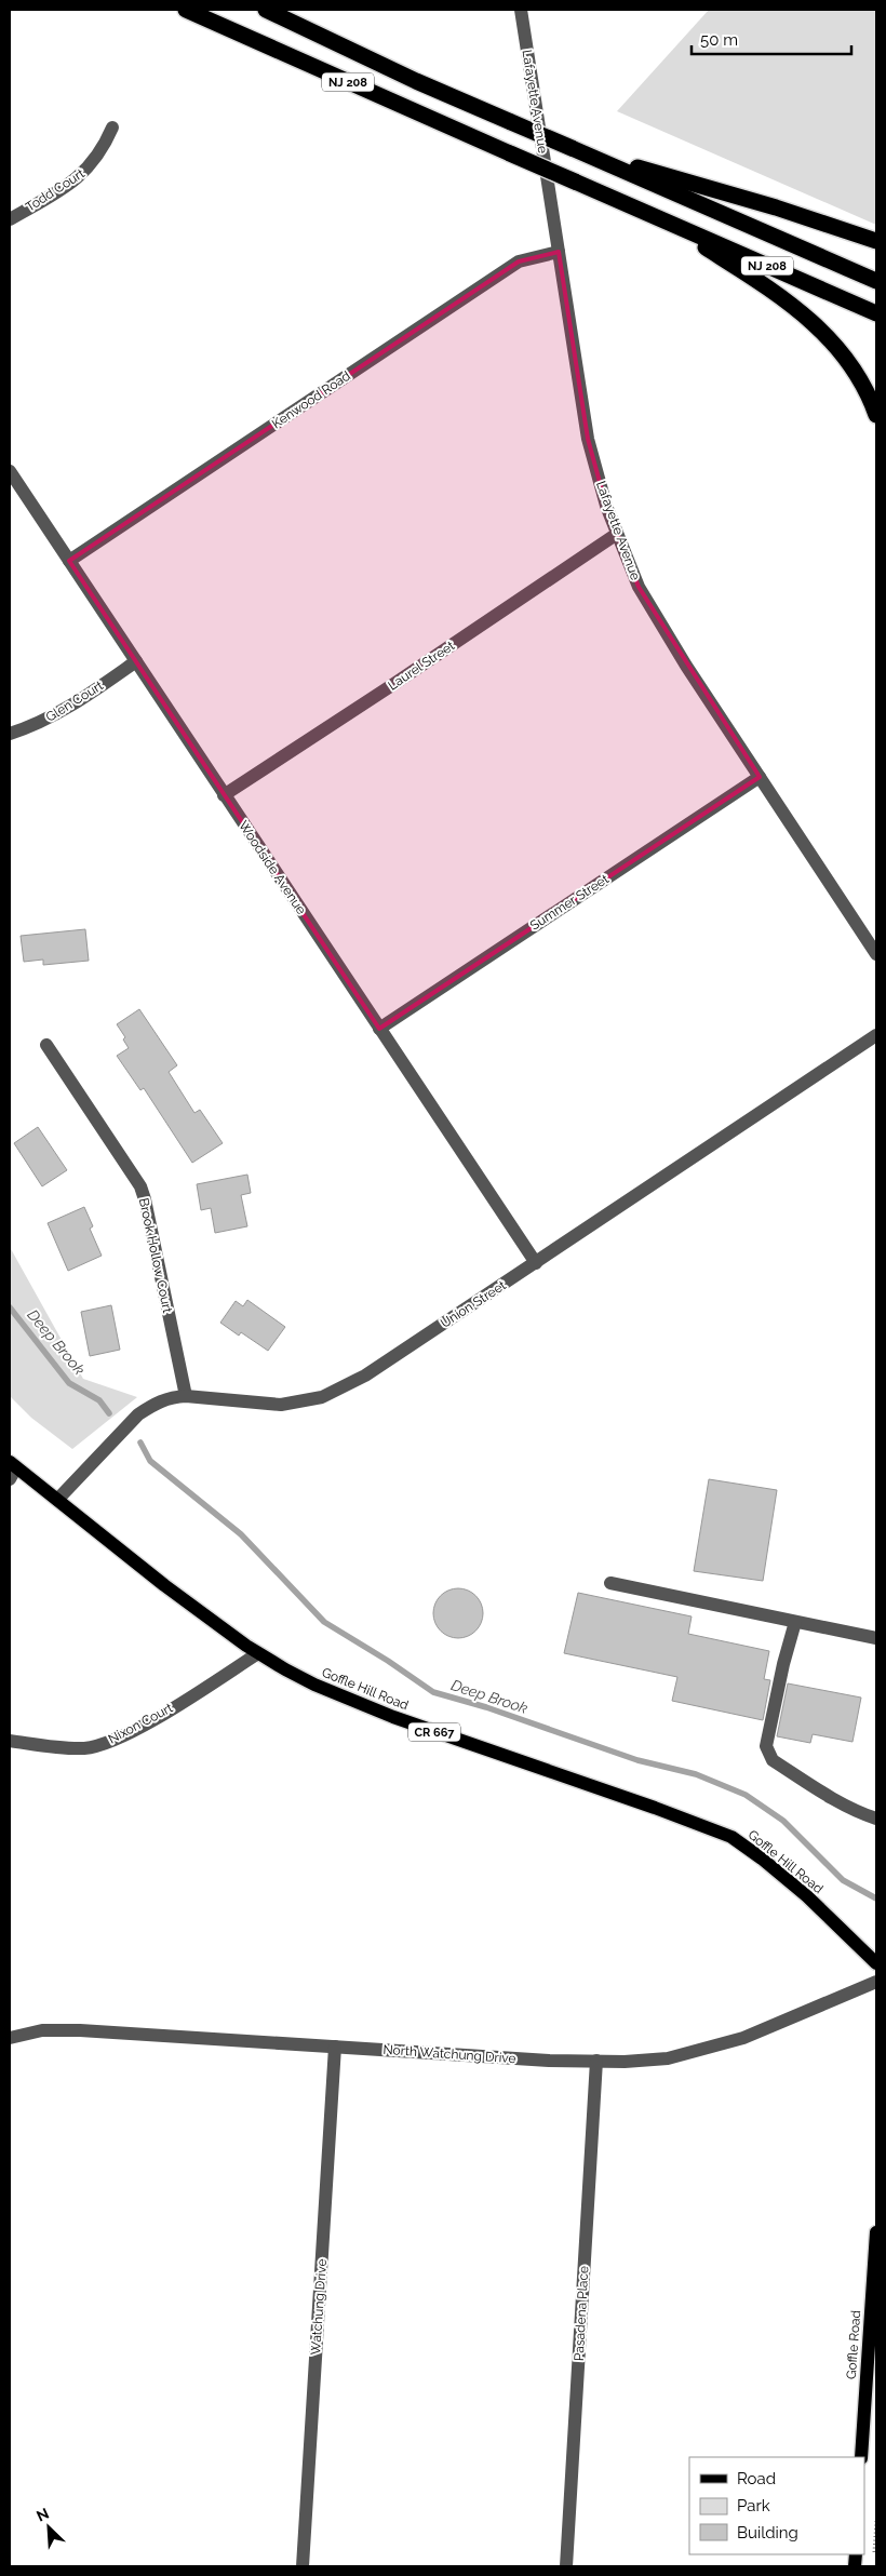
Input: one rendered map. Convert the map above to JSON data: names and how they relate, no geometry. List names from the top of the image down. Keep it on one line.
{"streets":{"highway":["NJ 208"],"main road":["Goffle Hill Road","CR 667","Goffle Road"],"street":["Lafayette Avenue","Todd Court","Kenwood Road","Laurel Street","Glen Court","Woodside Avenue","Summer Street","Brook Hollow Court","Union Street","Nixon Court","North Watchung Drive","Watchung Drive","Pasadena Place"]},"crossings":[["Lafayette Avenue","Kenwood Road"],["Lafayette Avenue","Laurel Street"],["Lafayette Avenue","Summer Street"],["Kenwood Road","Woodside Avenue"],["Laurel Street","Woodside Avenue"],["Glen Court","Woodside Avenue"],["Woodside Avenue","Summer Street"],["Woodside Avenue","Union Street"],["Brook Hollow Court","Union Street"],["Union Street","Goffle Hill Road"],["Goffle Hill Road","Nixon Court"],["North Watchung Drive","Watchung Drive"],["North Watchung Drive","Pasadena Place"]],"water":["Deep Brook"],"legend":["Road","Park","Building"],"scale_bar":"50 m","north":"top left"}
